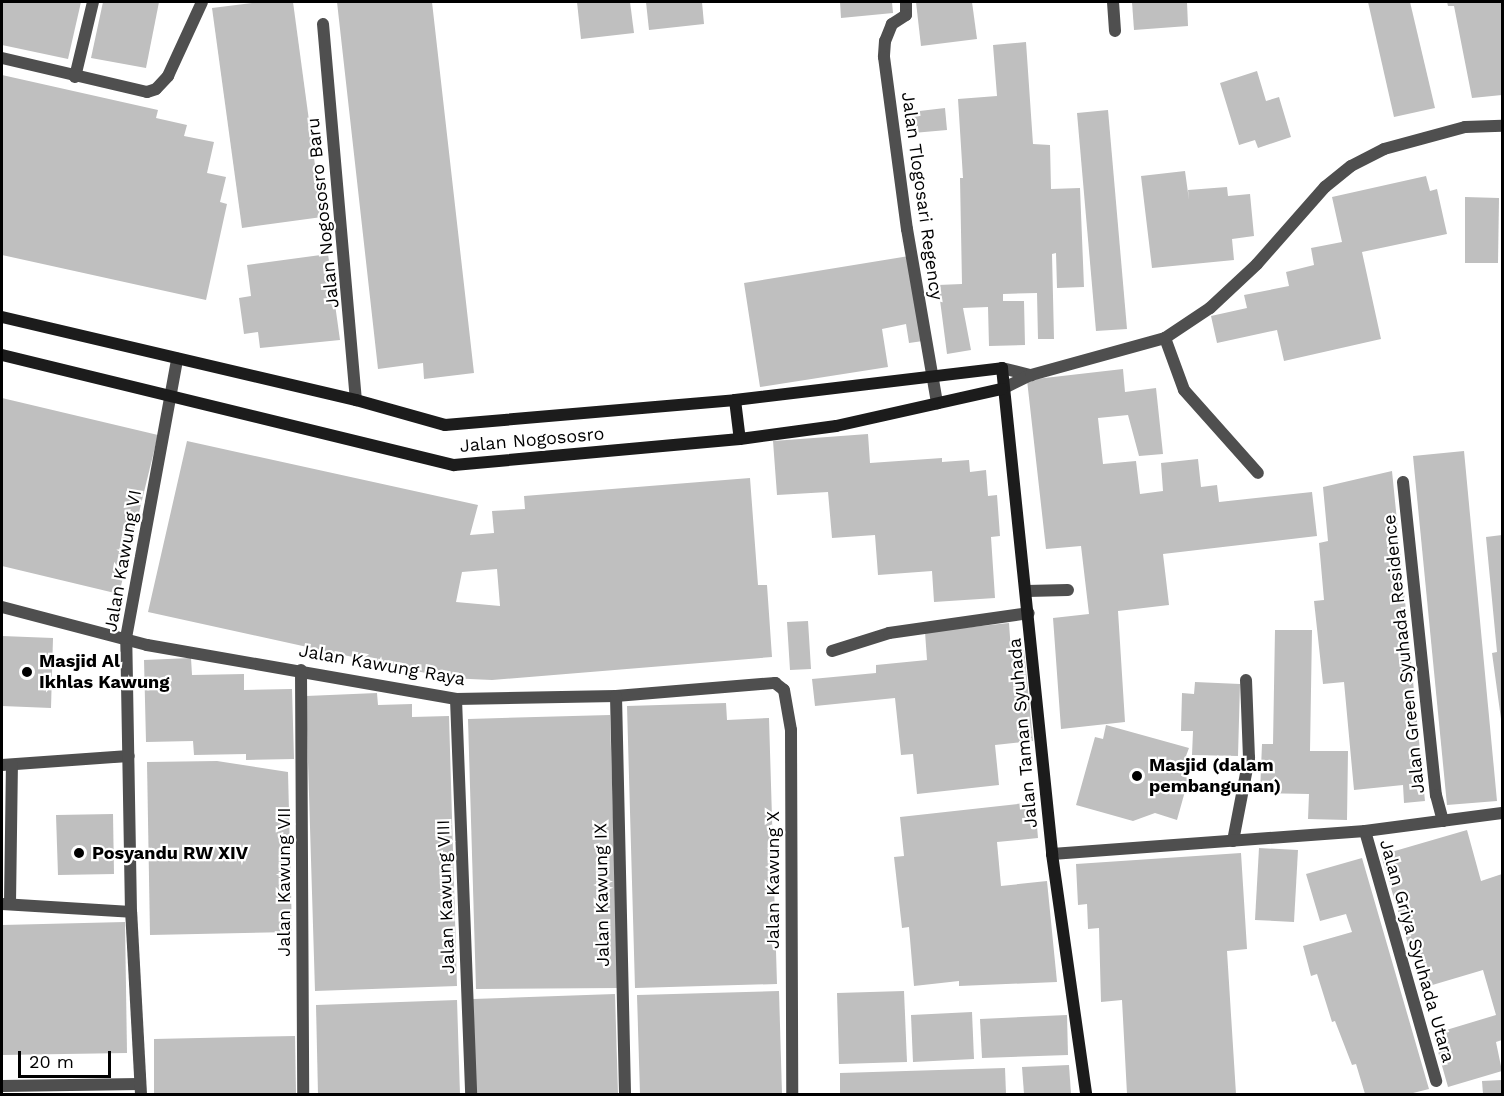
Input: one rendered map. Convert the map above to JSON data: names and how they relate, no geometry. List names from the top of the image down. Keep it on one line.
{"streets":{"street":["Jalan Tlogosari Regency","Jalan Nogososro Baru","Jalan Nogososro","Jalan Kawung VI","Jalan Green Syuhada Residence","Jalan Kawung Raya","Jalan Taman Syuhada","Jalan Kawung X","Jalan Kawung VII","Jalan Kawung IX","Jalan Kawung VIII","Jalan Griya Syuhada Utara"]},"crossings":[["Jalan Tlogosari Regency","Jalan Nogososro"],["Jalan Nogososro Baru","Jalan Nogososro"],["Jalan Nogososro","Jalan Kawung VI"],["Jalan Nogososro","Jalan Taman Syuhada"],["Jalan Kawung VI","Jalan Kawung Raya"],["Jalan Kawung Raya","Jalan Kawung X"],["Jalan Kawung Raya","Jalan Kawung VII"],["Jalan Kawung Raya","Jalan Kawung IX"],["Jalan Kawung Raya","Jalan Kawung VIII"]],"places":["Masjid Al Ikhlas Kawung","Masjid (dalam pembangunan)","Posyandu RW XIV"],"scale_bar":"20 m"}
